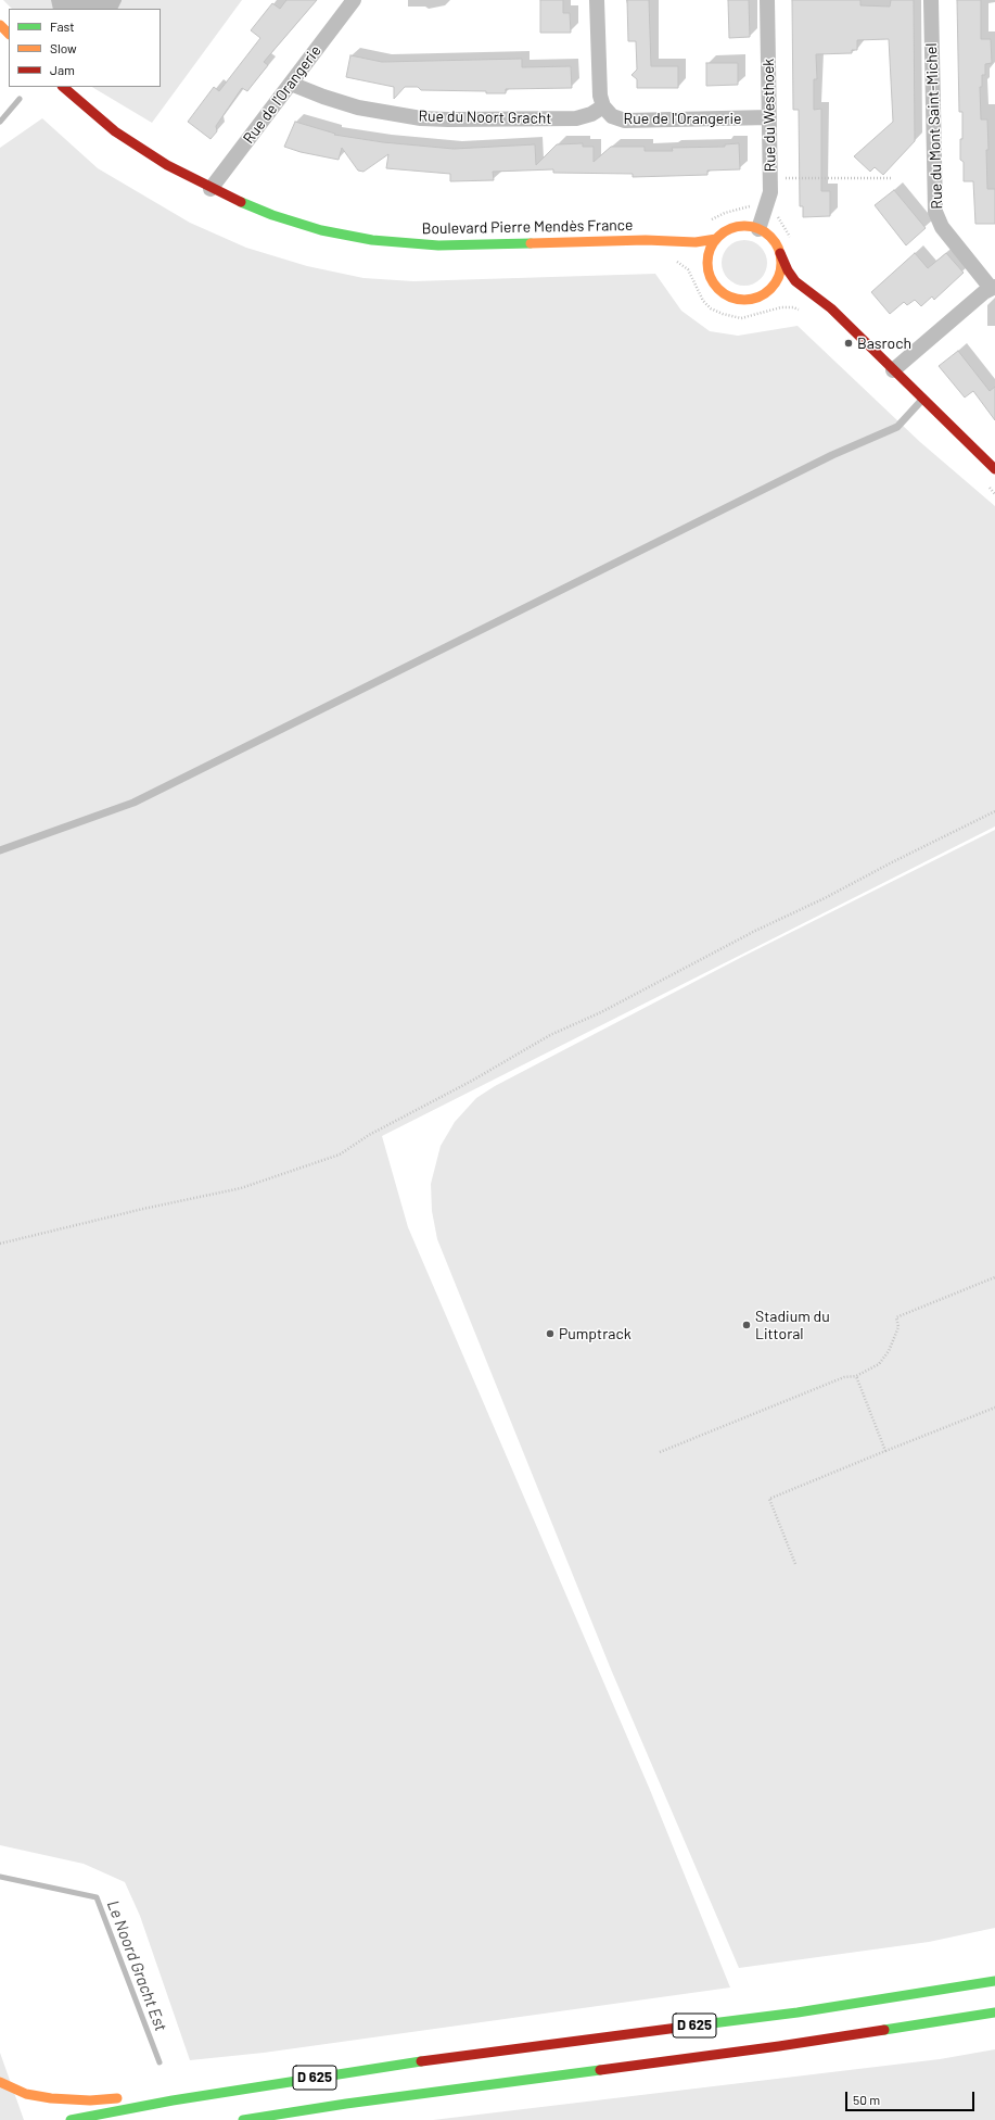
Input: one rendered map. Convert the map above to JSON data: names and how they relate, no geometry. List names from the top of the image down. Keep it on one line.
{"streets":{"main road":["Boulevard Pierre Mendès France","D 625"],"street":["Rue de l'Orangerie","Rue du Westhoek","Rue du Noort Gracht","Rue du Mont Saint-Michel"]},"crossings":[["Rue de l'Orangerie","Rue du Westhoek"],["Rue de l'Orangerie","Rue du Noort Gracht"],["Rue de l'Orangerie","Boulevard Pierre Mendès France"],["Rue du Westhoek","Boulevard Pierre Mendès France"]],"water":["Le Noord Gracht Est"],"places":["Basroch","Stadium du Littoral","Pumptrack"],"legend":["Fast","Slow","Jam"],"scale_bar":"50 m"}
